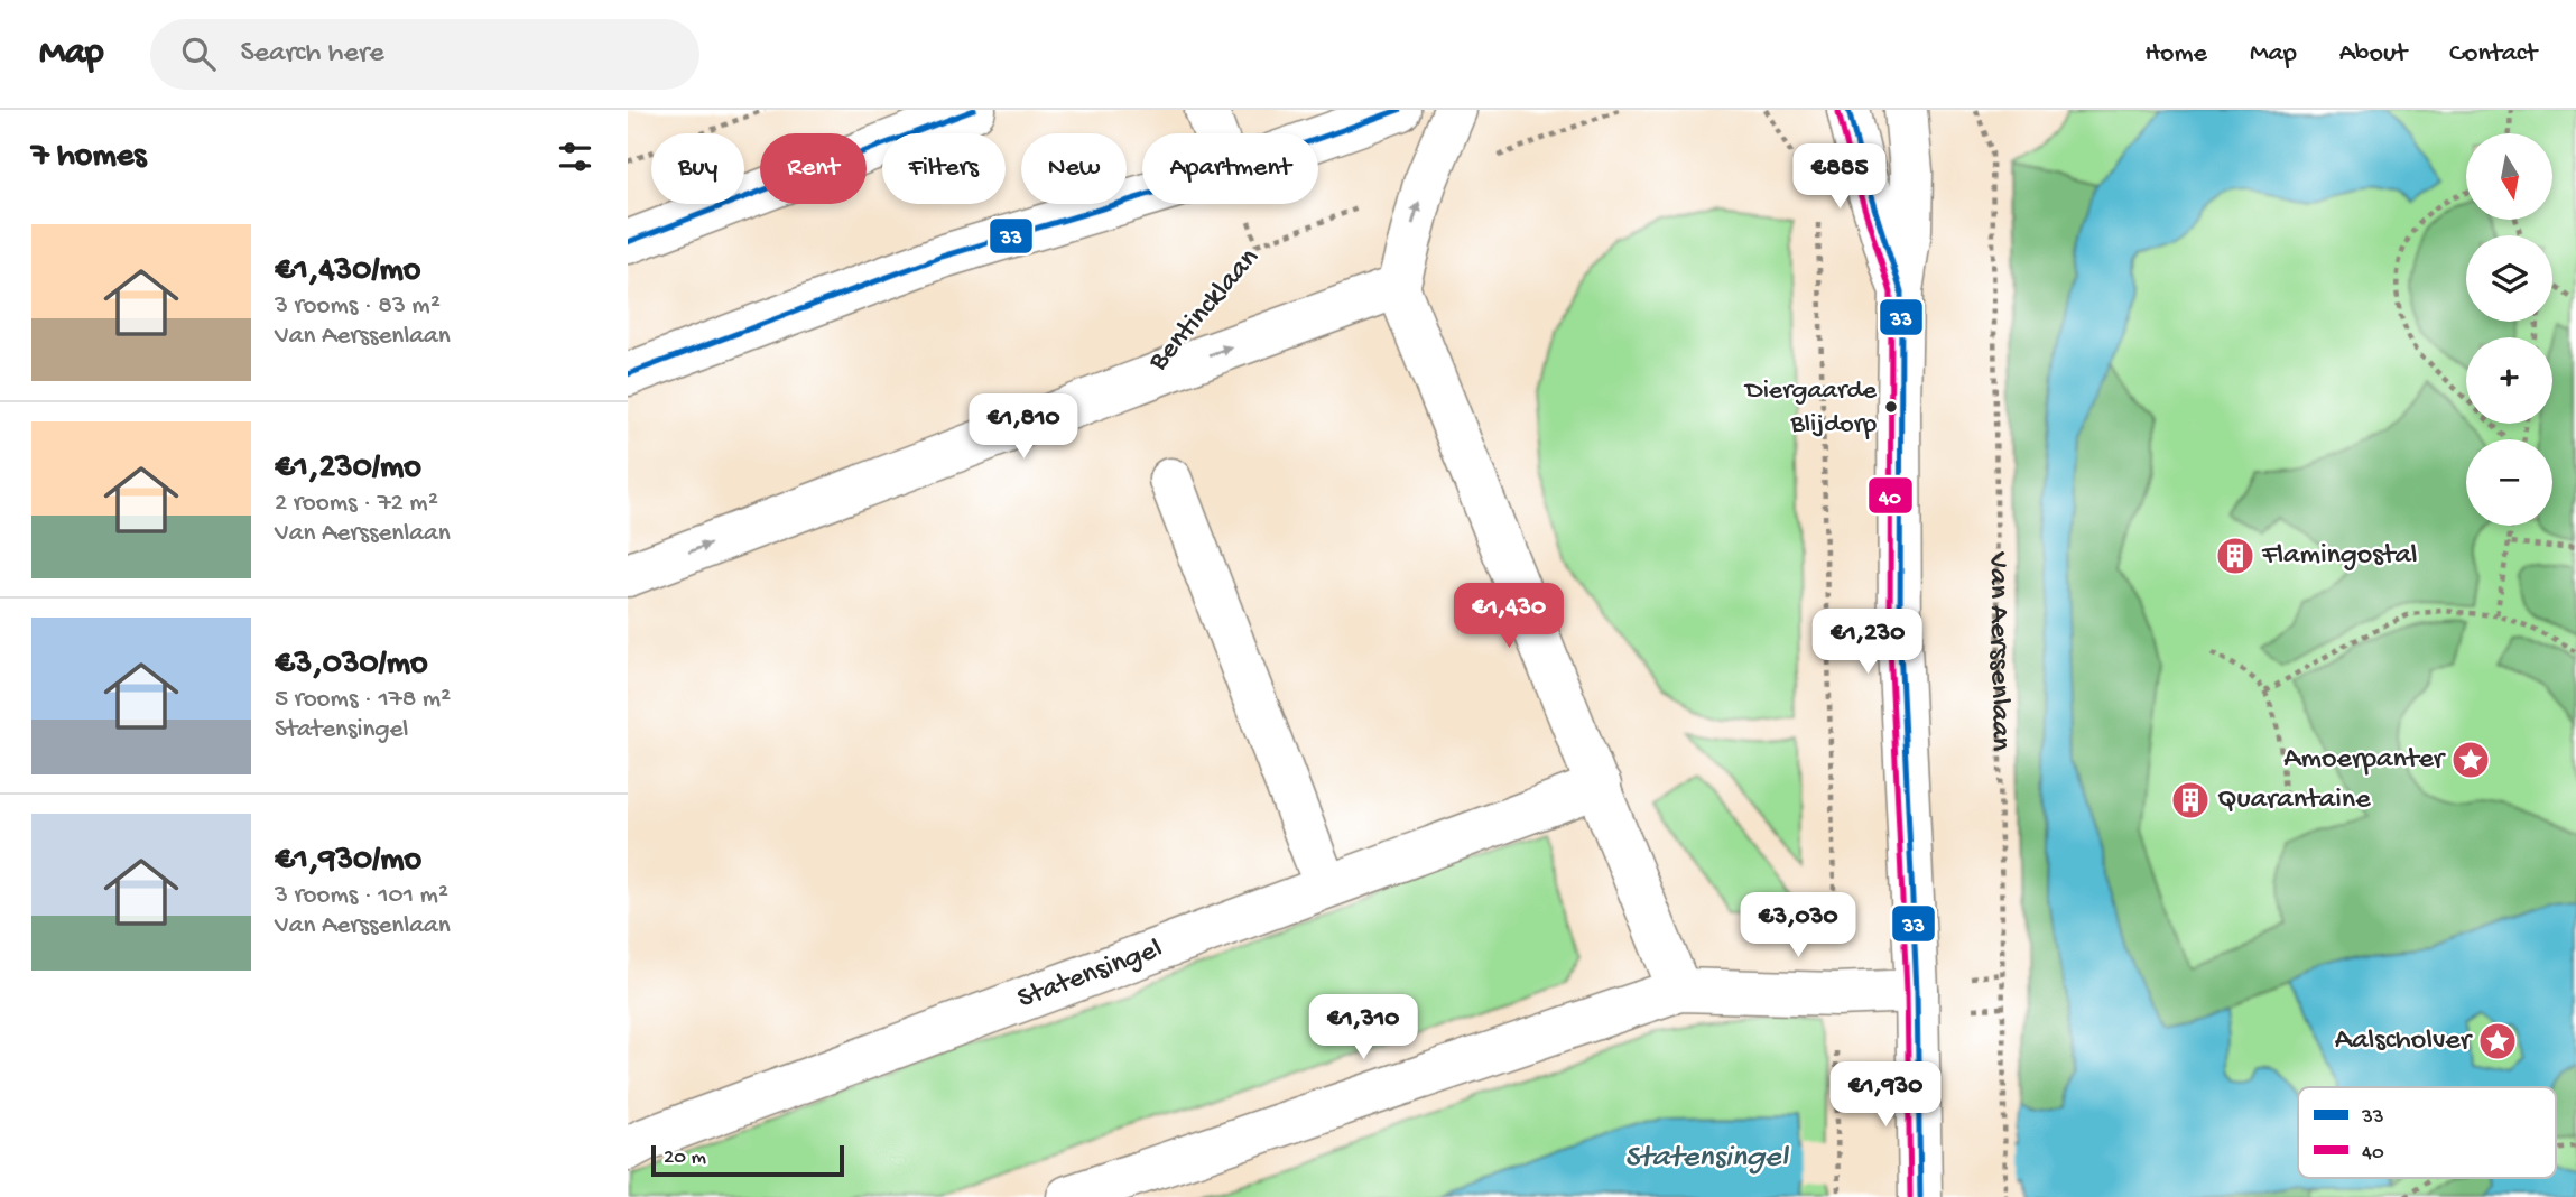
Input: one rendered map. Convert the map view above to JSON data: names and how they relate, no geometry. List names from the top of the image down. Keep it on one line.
{"streets":{"street":["Bentincklaan","Statensingel"],"path":["Van Aerssenlaan"]},"water":["Statensingel"],"places":{"other":["Diergaarde Blijdorp"],"building":["Flamingostal","Quarantaine"],"place":["Amoerpanter","Aalscholver"]},"lines":["transit line 33","transit line 40"],"legend":["33","40"],"scale_bar":"20 m","north":"bottom","page":{"header":"Map","search":"Search here","nav":["Home","Map","About","Contact"],"heading":"7 homes","map_buttons":["+","−"],"chip":["Buy","Rent","Filters","New","Apartment"],"price":["€885","€1,810","€1,430","€1,230","€3,030","€1,310","€1,930"],"list":[{"name":"€1,430/mo","note":"3 rooms · 83 m² · Van Aerssenlaan"},{"name":"€1,230/mo","note":"2 rooms · 72 m² · Van Aerssenlaan"},{"name":"€3,030/mo","note":"5 rooms · 178 m² · Statensingel"},{"name":"€1,930/mo","note":"3 rooms · 101 m² · Van Aerssenlaan"}],"scale":"20 m"}}
